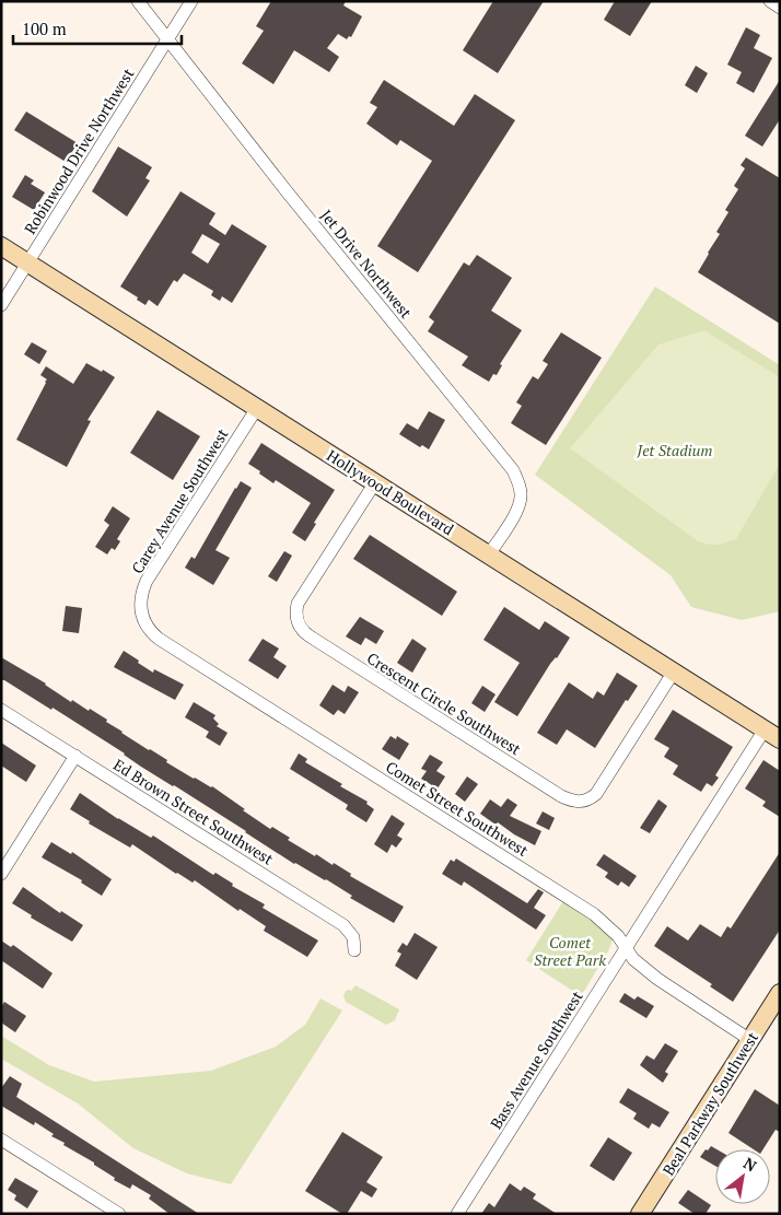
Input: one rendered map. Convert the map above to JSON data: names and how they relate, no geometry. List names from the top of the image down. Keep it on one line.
{"streets":{"street":["Robinwood Drive Northwest","Jet Drive Northwest","Hollywood Boulevard","Carey Avenue Southwest","Crescent Circle Southwest","Comet Street Southwest","Ed Brown Street Southwest","Bass Avenue Southwest","Beal Parkway Southwest"]},"crossings":[["Robinwood Drive Northwest","Jet Drive Northwest"],["Robinwood Drive Northwest","Hollywood Boulevard"],["Jet Drive Northwest","Hollywood Boulevard"],["Hollywood Boulevard","Carey Avenue Southwest"],["Hollywood Boulevard","Crescent Circle Southwest"],["Hollywood Boulevard","Bass Avenue Southwest"],["Carey Avenue Southwest","Comet Street Southwest"],["Comet Street Southwest","Bass Avenue Southwest"],["Comet Street Southwest","Beal Parkway Southwest"]],"parks":["Jet Stadium","Comet Street Park"],"scale_bar":"100 m","north":"top right"}
